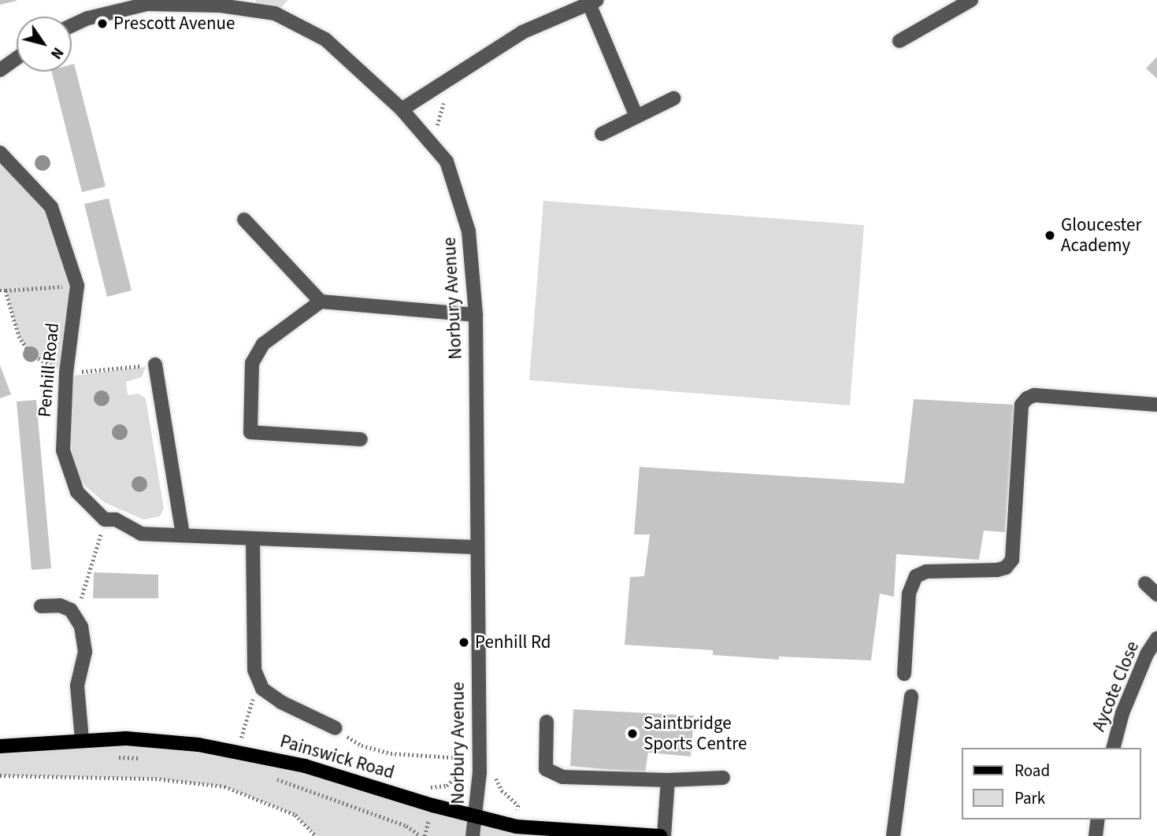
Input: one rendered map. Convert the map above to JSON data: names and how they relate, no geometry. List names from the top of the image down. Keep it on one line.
{"streets":{"main road":["Painswick Road"],"street":["Norbury Avenue","Penhill Road","Aycote Close"]},"crossings":[["Norbury Avenue","Penhill Road"],["Norbury Avenue","Painswick Road"]],"places":["Prescott Avenue","Gloucester Academy","Penhill Rd","Saintbridge Sports Centre"],"legend":["Road","Park"],"north":"bottom right"}
